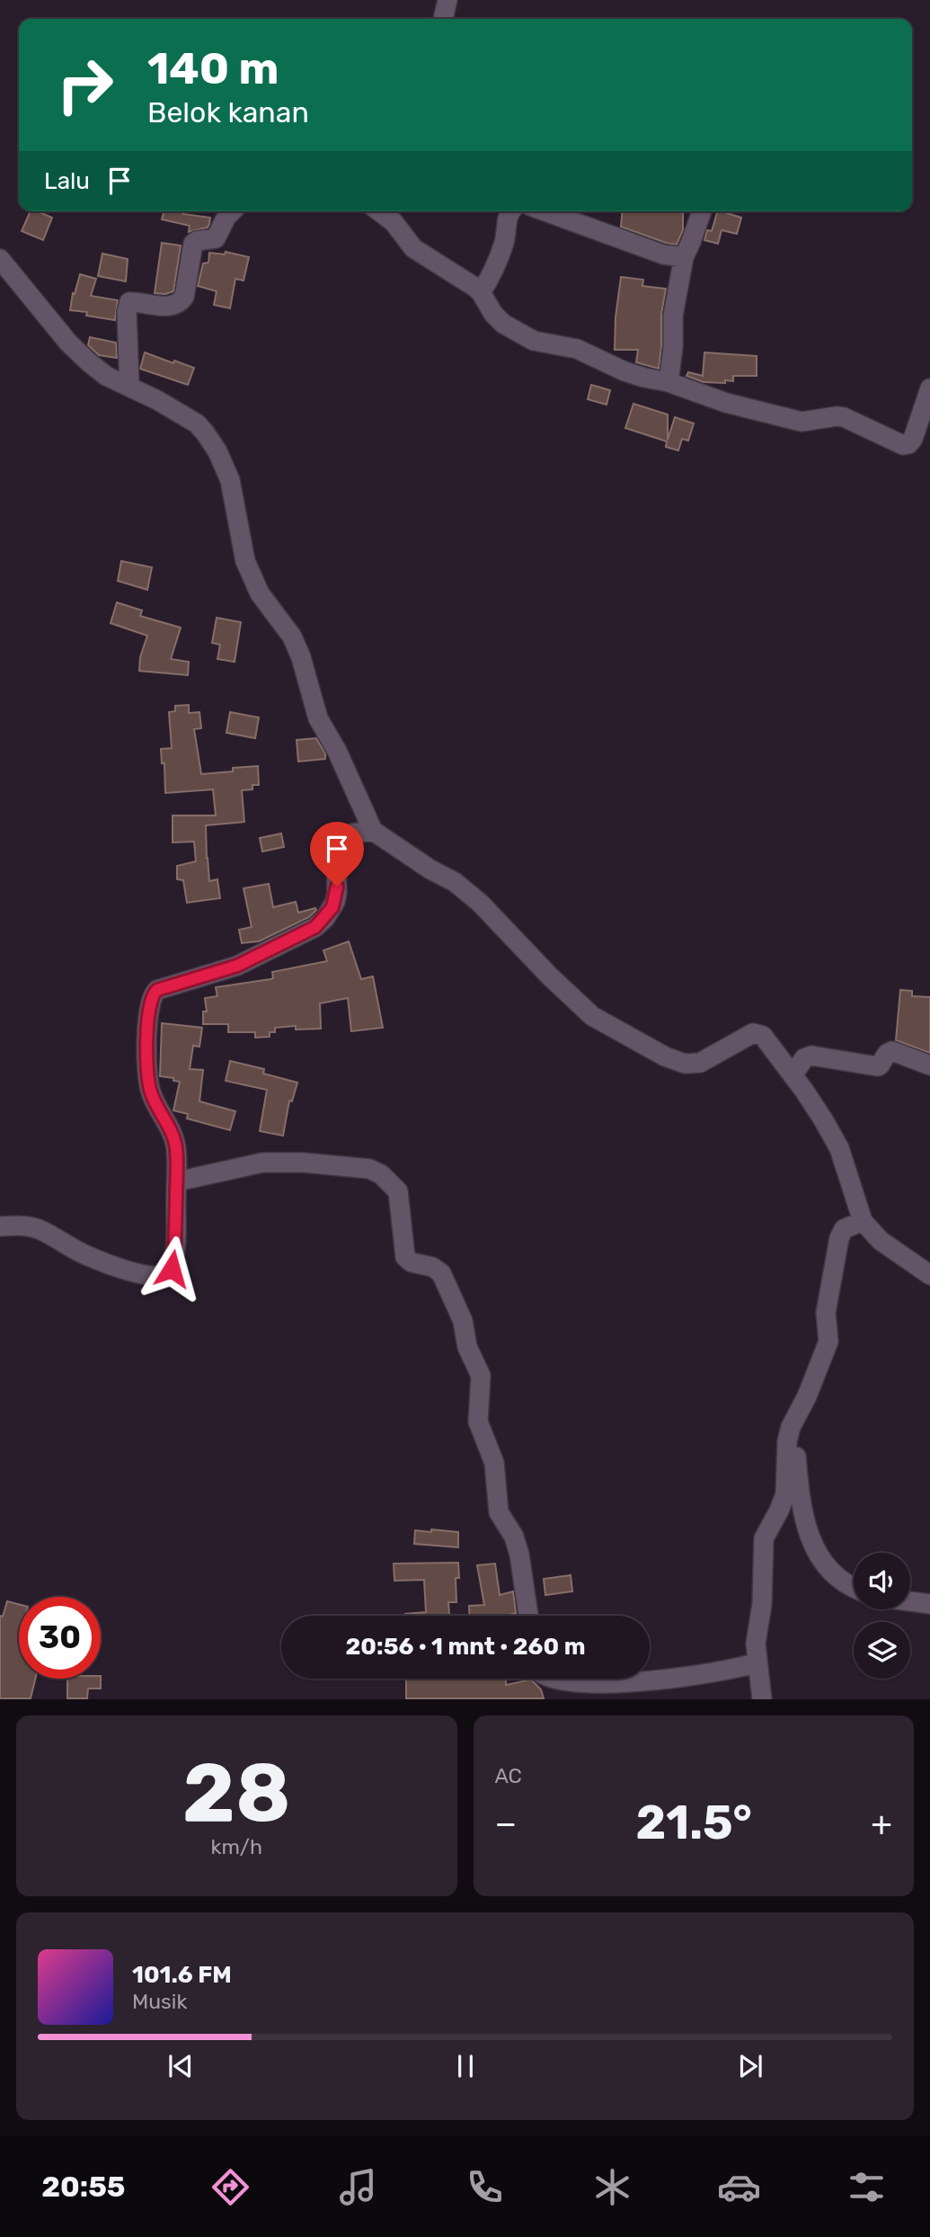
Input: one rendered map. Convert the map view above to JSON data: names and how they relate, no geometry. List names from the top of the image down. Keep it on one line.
{"page":{"turn":["140 m","Belok kanan"],"then":"Lalu","limit":"30","trip":"20:56 · 1 mnt · 260 m","tile":[["28","km/h"],"AC"],"heat":["−","21.5°","+"],"song":["101.6 FM","Musik"],"tabs":"20:55"}}
